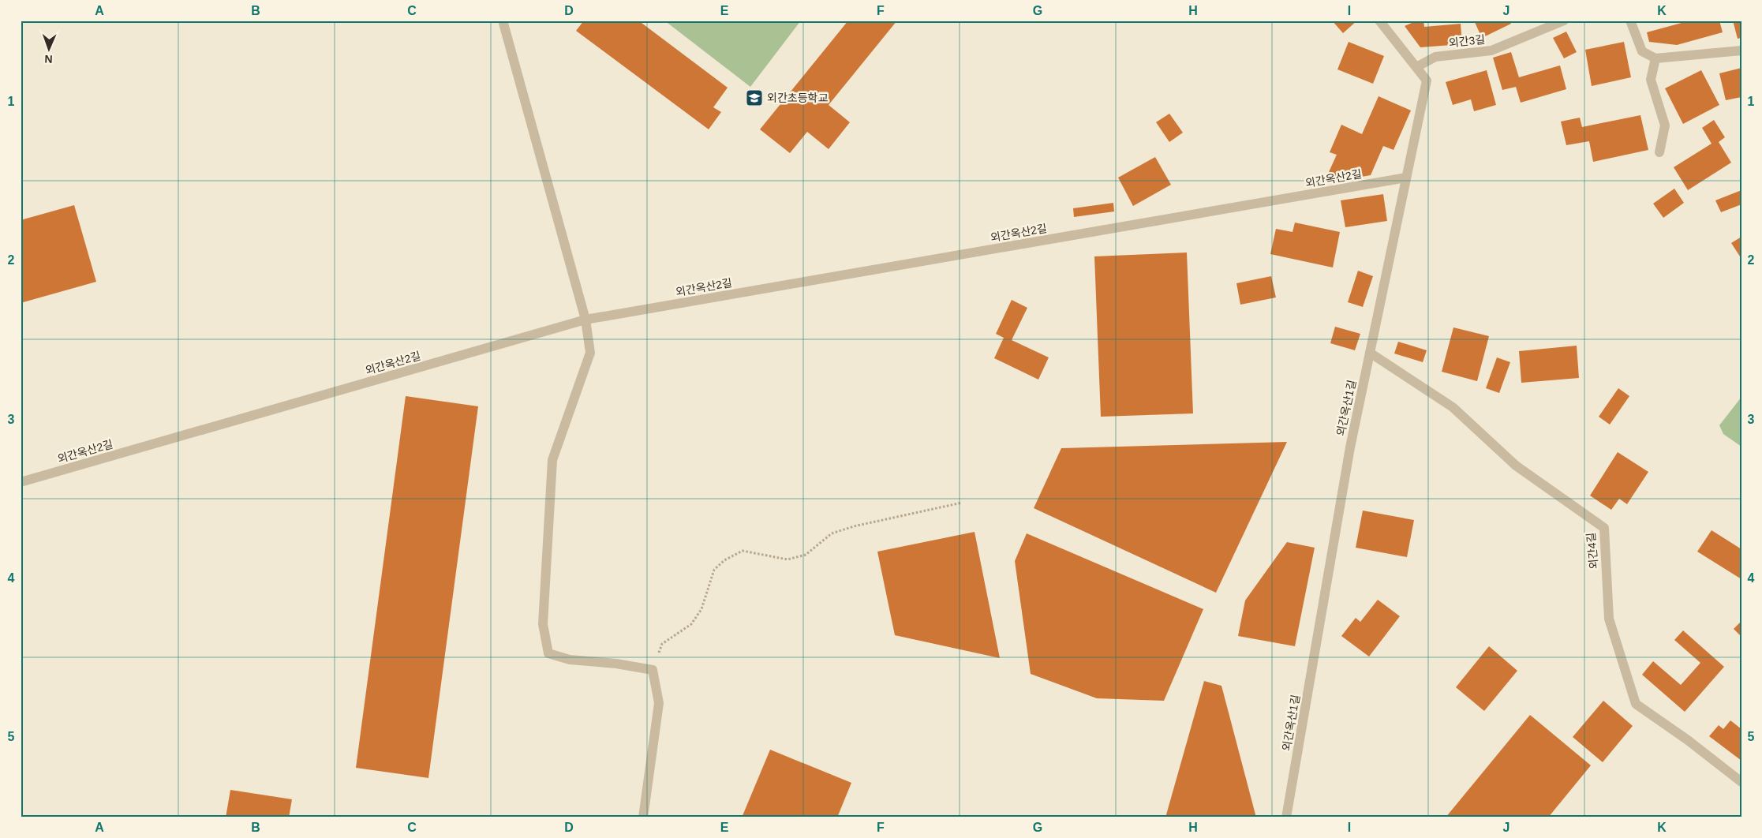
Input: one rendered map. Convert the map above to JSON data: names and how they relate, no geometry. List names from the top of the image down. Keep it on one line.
{"streets":{"street":["외간3길","외간옥산2길","외간옥산1길","외간4길"]},"crossings":[["외간3길","외간옥산1길"],["외간옥산2길","외간옥산1길"],["외간옥산1길","외간4길"]],"places":{"school or university":["외간초등학교"]},"north":"bottom","grid":{"columns":["A","B","C","D","E","F","G","H","I","J","K"],"rows":["1","2","3","4","5"]}}
